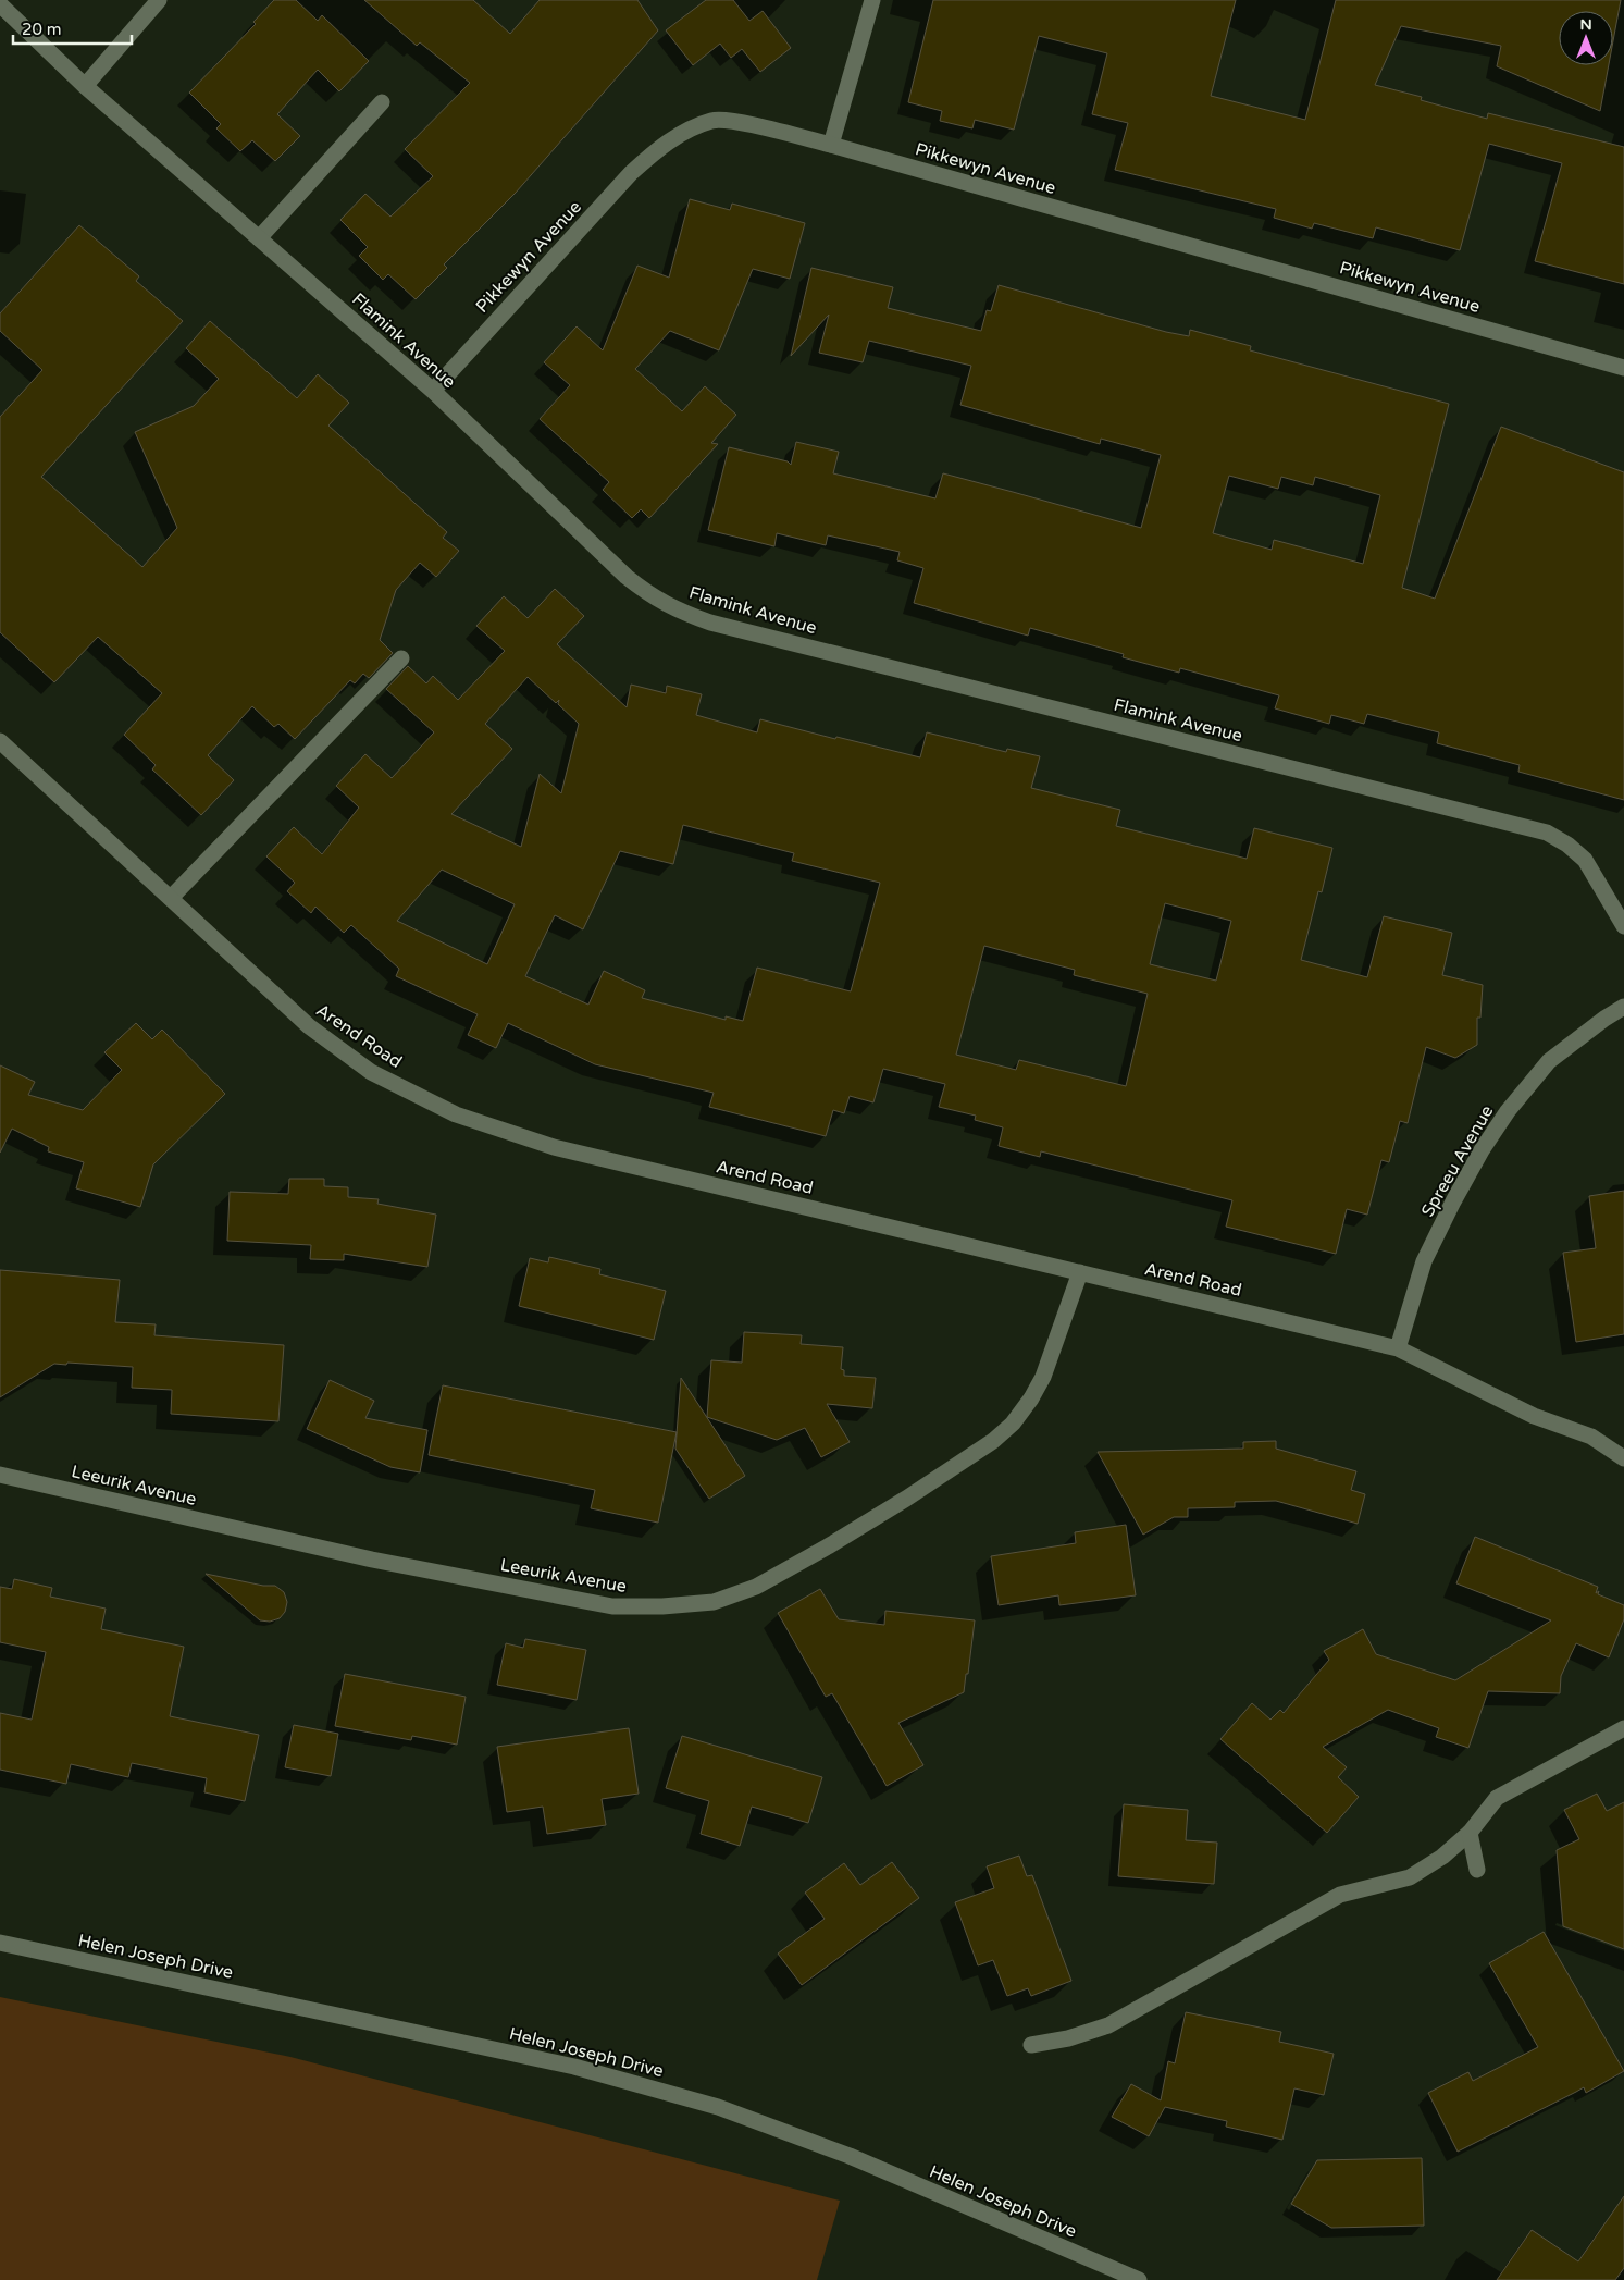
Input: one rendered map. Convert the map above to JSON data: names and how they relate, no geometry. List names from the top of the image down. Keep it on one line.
{"streets":{"street":["Pikkewyn Avenue","Flamink Avenue","Arend Road","Spreeu Avenue","Leeurik Avenue","Helen Joseph Drive"]},"crossings":[["Pikkewyn Avenue","Flamink Avenue"],["Arend Road","Spreeu Avenue"],["Arend Road","Leeurik Avenue"]],"scale_bar":"20 m","north":"top"}
